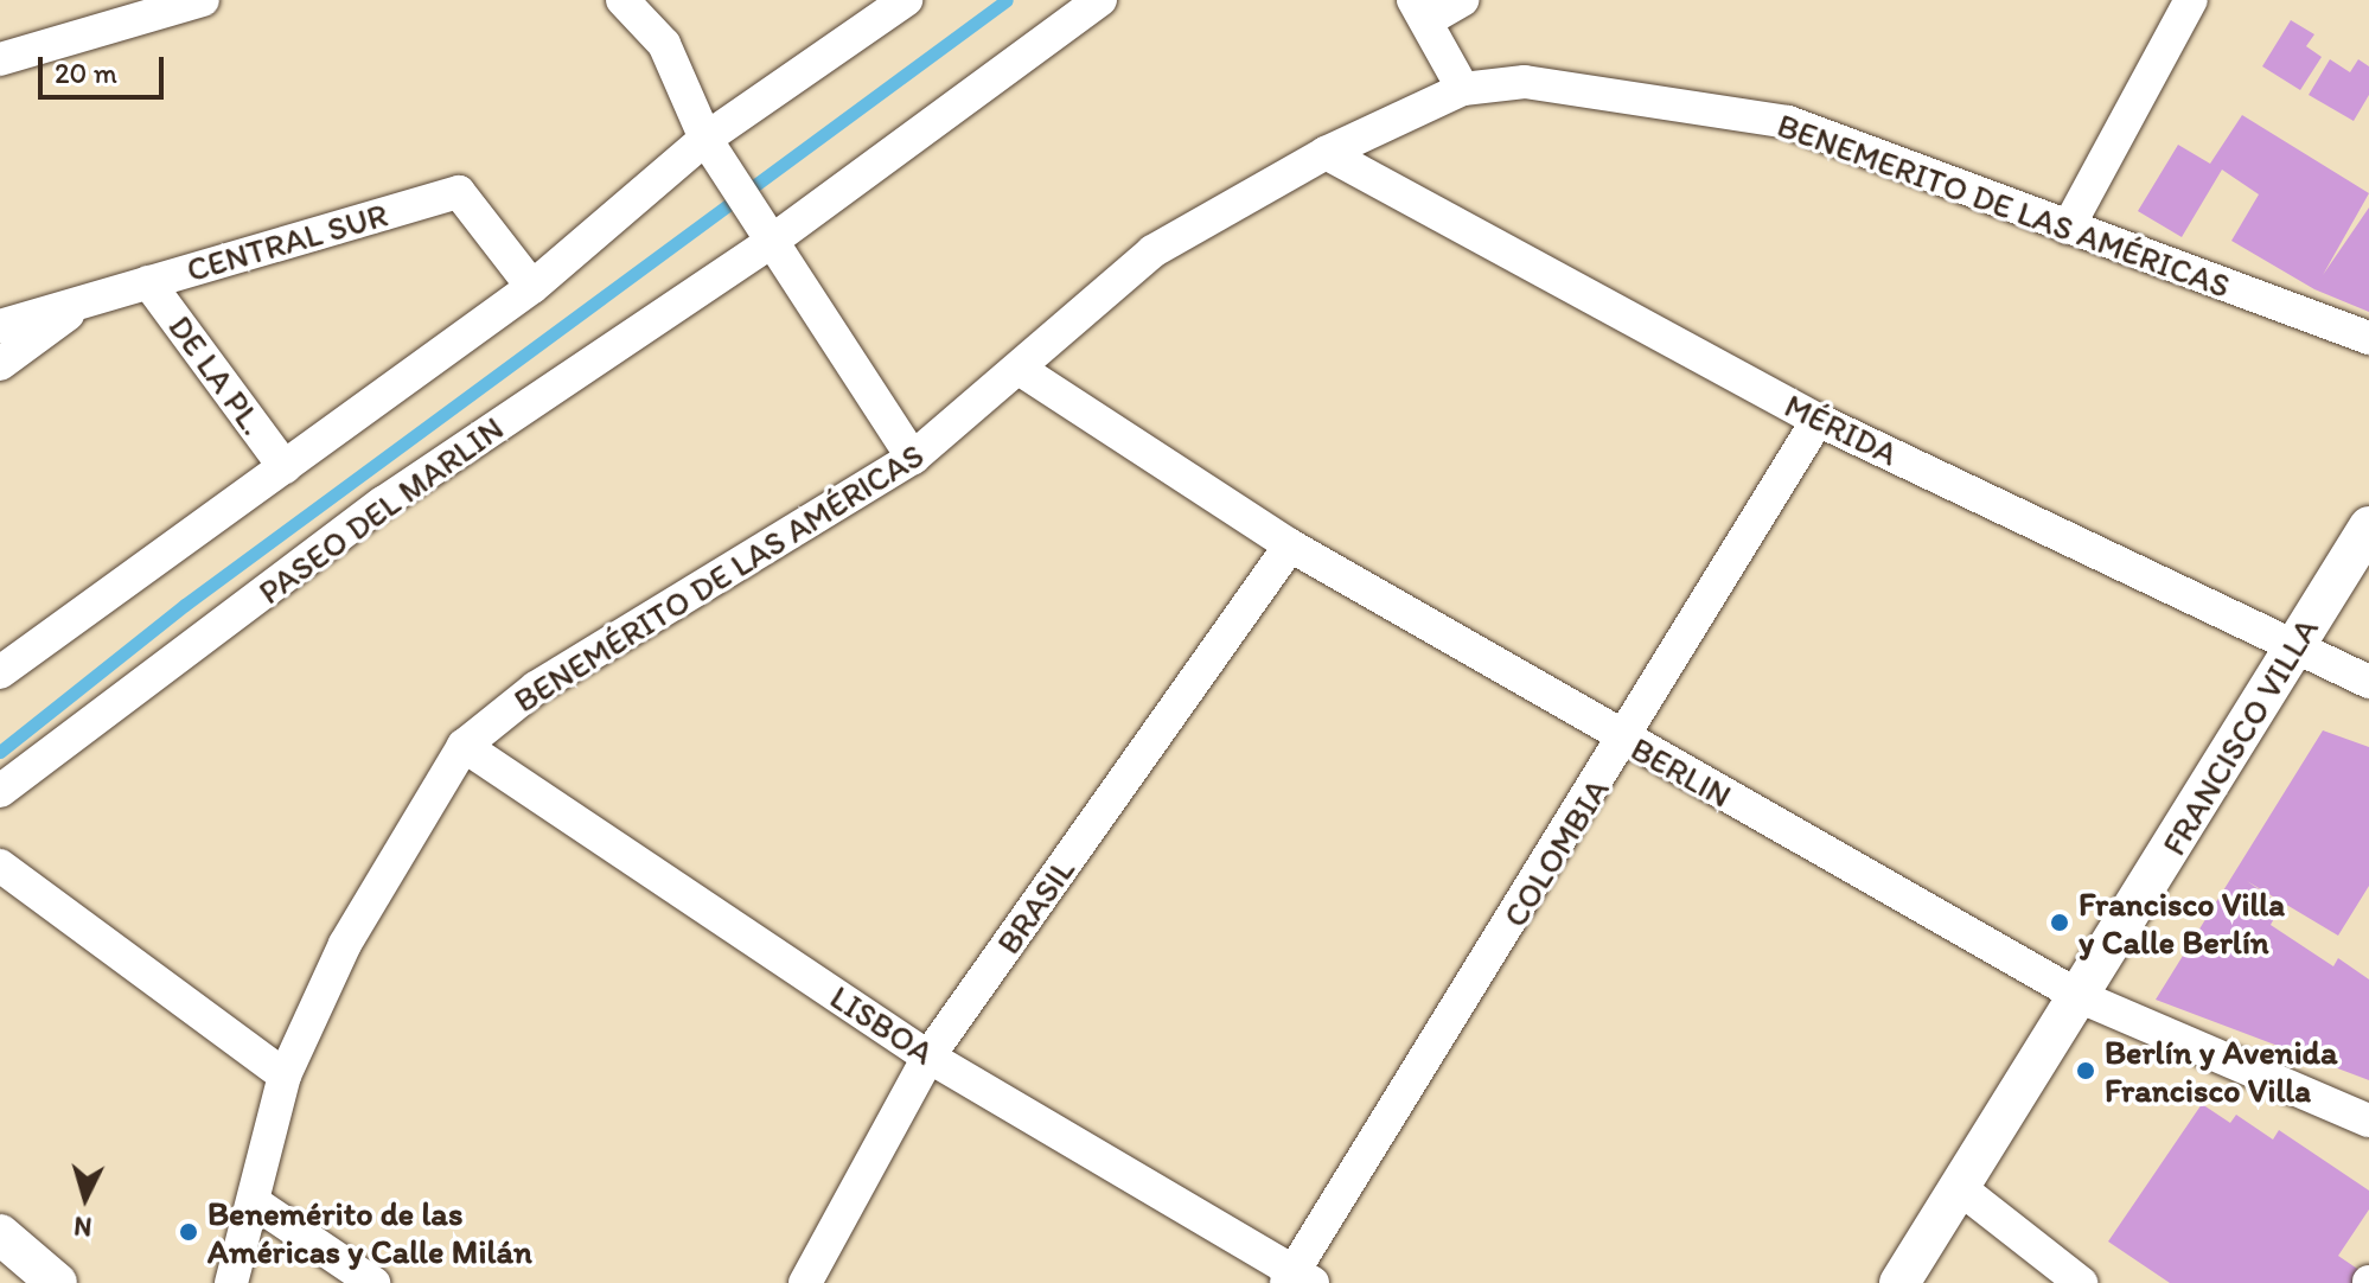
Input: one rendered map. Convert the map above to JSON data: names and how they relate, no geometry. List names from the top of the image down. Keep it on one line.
{"streets":{"street":["BENEMERITO DE LAS AMÉRICAS","CENTRAL SUR","DE LA PL.","MÉRIDA","PASEO DEL MARLIN","BENEMÉRITO DE LAS AMÉRICAS","FRANCISCO VILLA","BERLIN","COLOMBIA","BRASIL","LISBOA"]},"crossings":[["BENEMERITO DE LAS AMÉRICAS","BENEMÉRITO DE LAS AMÉRICAS"],["CENTRAL SUR","DE LA PL."],["MÉRIDA","BENEMÉRITO DE LAS AMÉRICAS"],["MÉRIDA","FRANCISCO VILLA"],["MÉRIDA","COLOMBIA"],["BENEMÉRITO DE LAS AMÉRICAS","BERLIN"],["BENEMÉRITO DE LAS AMÉRICAS","LISBOA"],["FRANCISCO VILLA","BERLIN"],["BERLIN","COLOMBIA"],["BERLIN","BRASIL"],["COLOMBIA","LISBOA"],["BRASIL","LISBOA"]],"places":["Francisco Villa y Calle Berlín","Berlín y Avenida Francisco Villa","Benemérito de las Américas y Calle Milán"],"scale_bar":"20 m","north":"bottom"}
